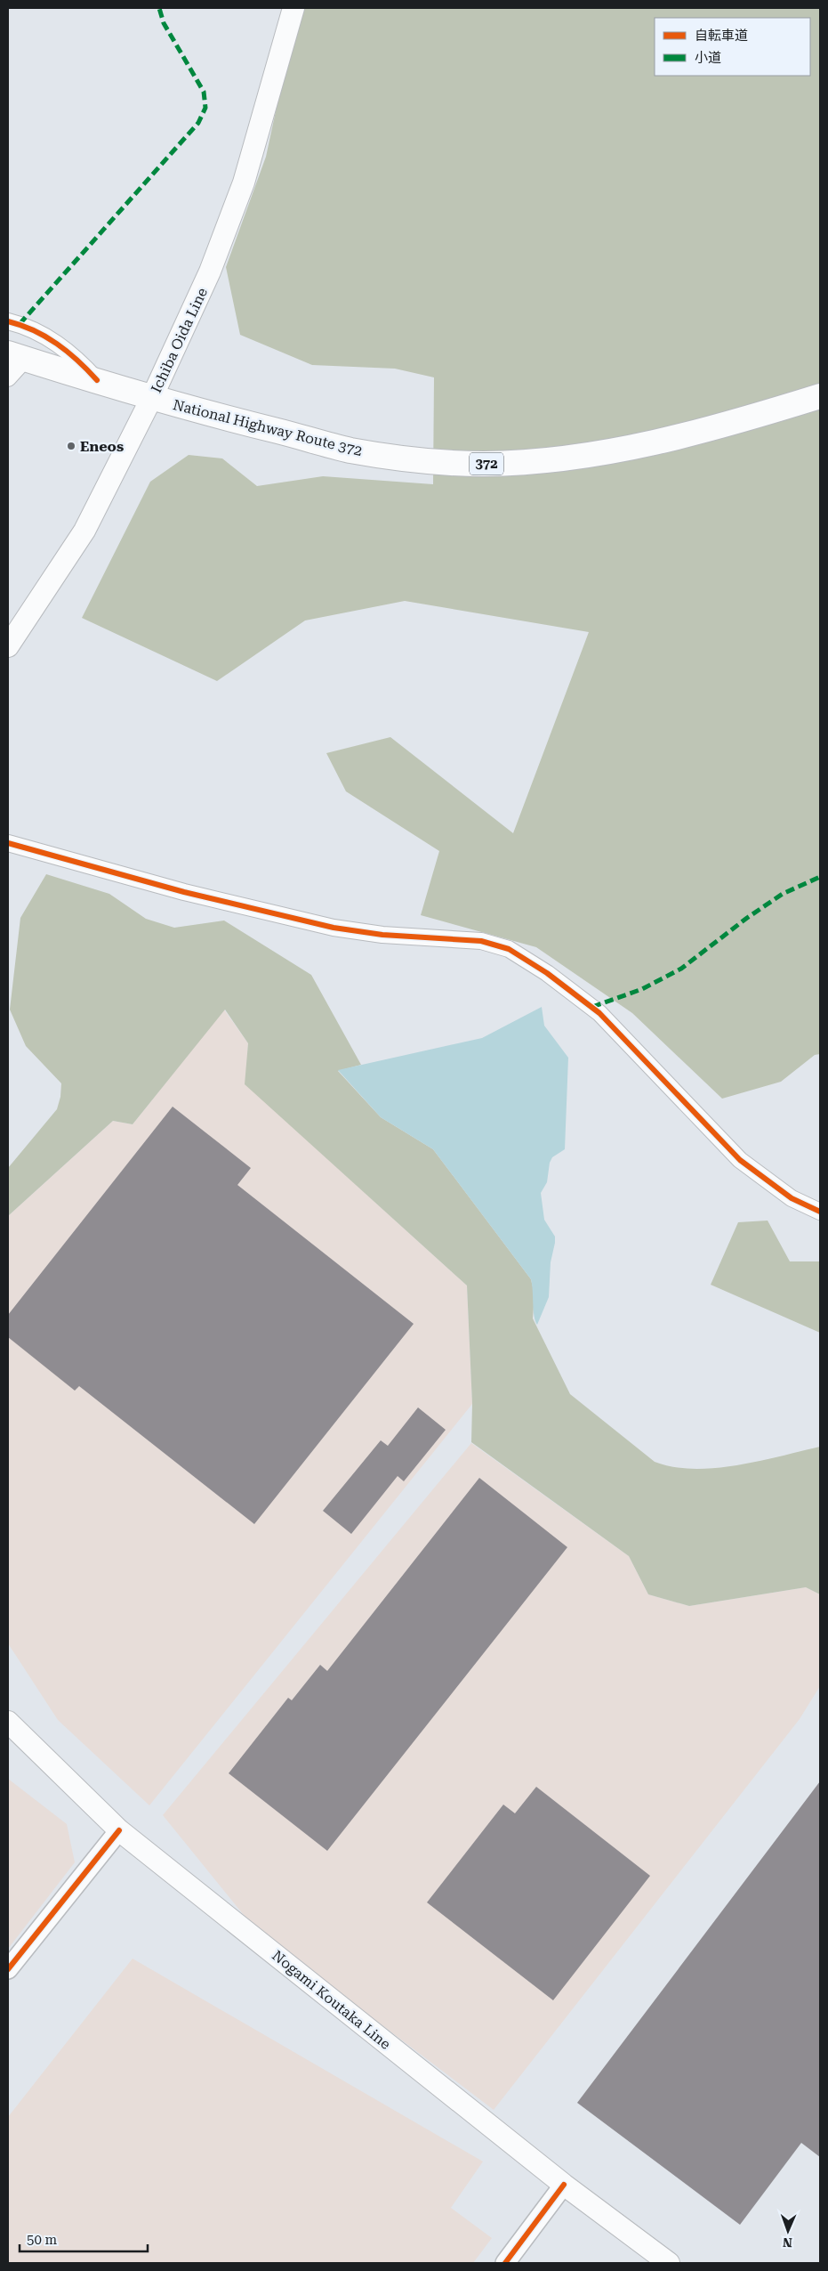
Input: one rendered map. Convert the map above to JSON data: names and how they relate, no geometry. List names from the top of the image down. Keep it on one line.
{"streets":{"highway":["National Highway Route 372","372"],"main road":["Ichiba Oida Line","Nogami Koutaka Line"]},"crossings":[["Ichiba Oida Line","National Highway Route 372"]],"places":["Eneos"],"legend":["自転車道","小道"],"scale_bar":"50 m","north":"bottom"}
